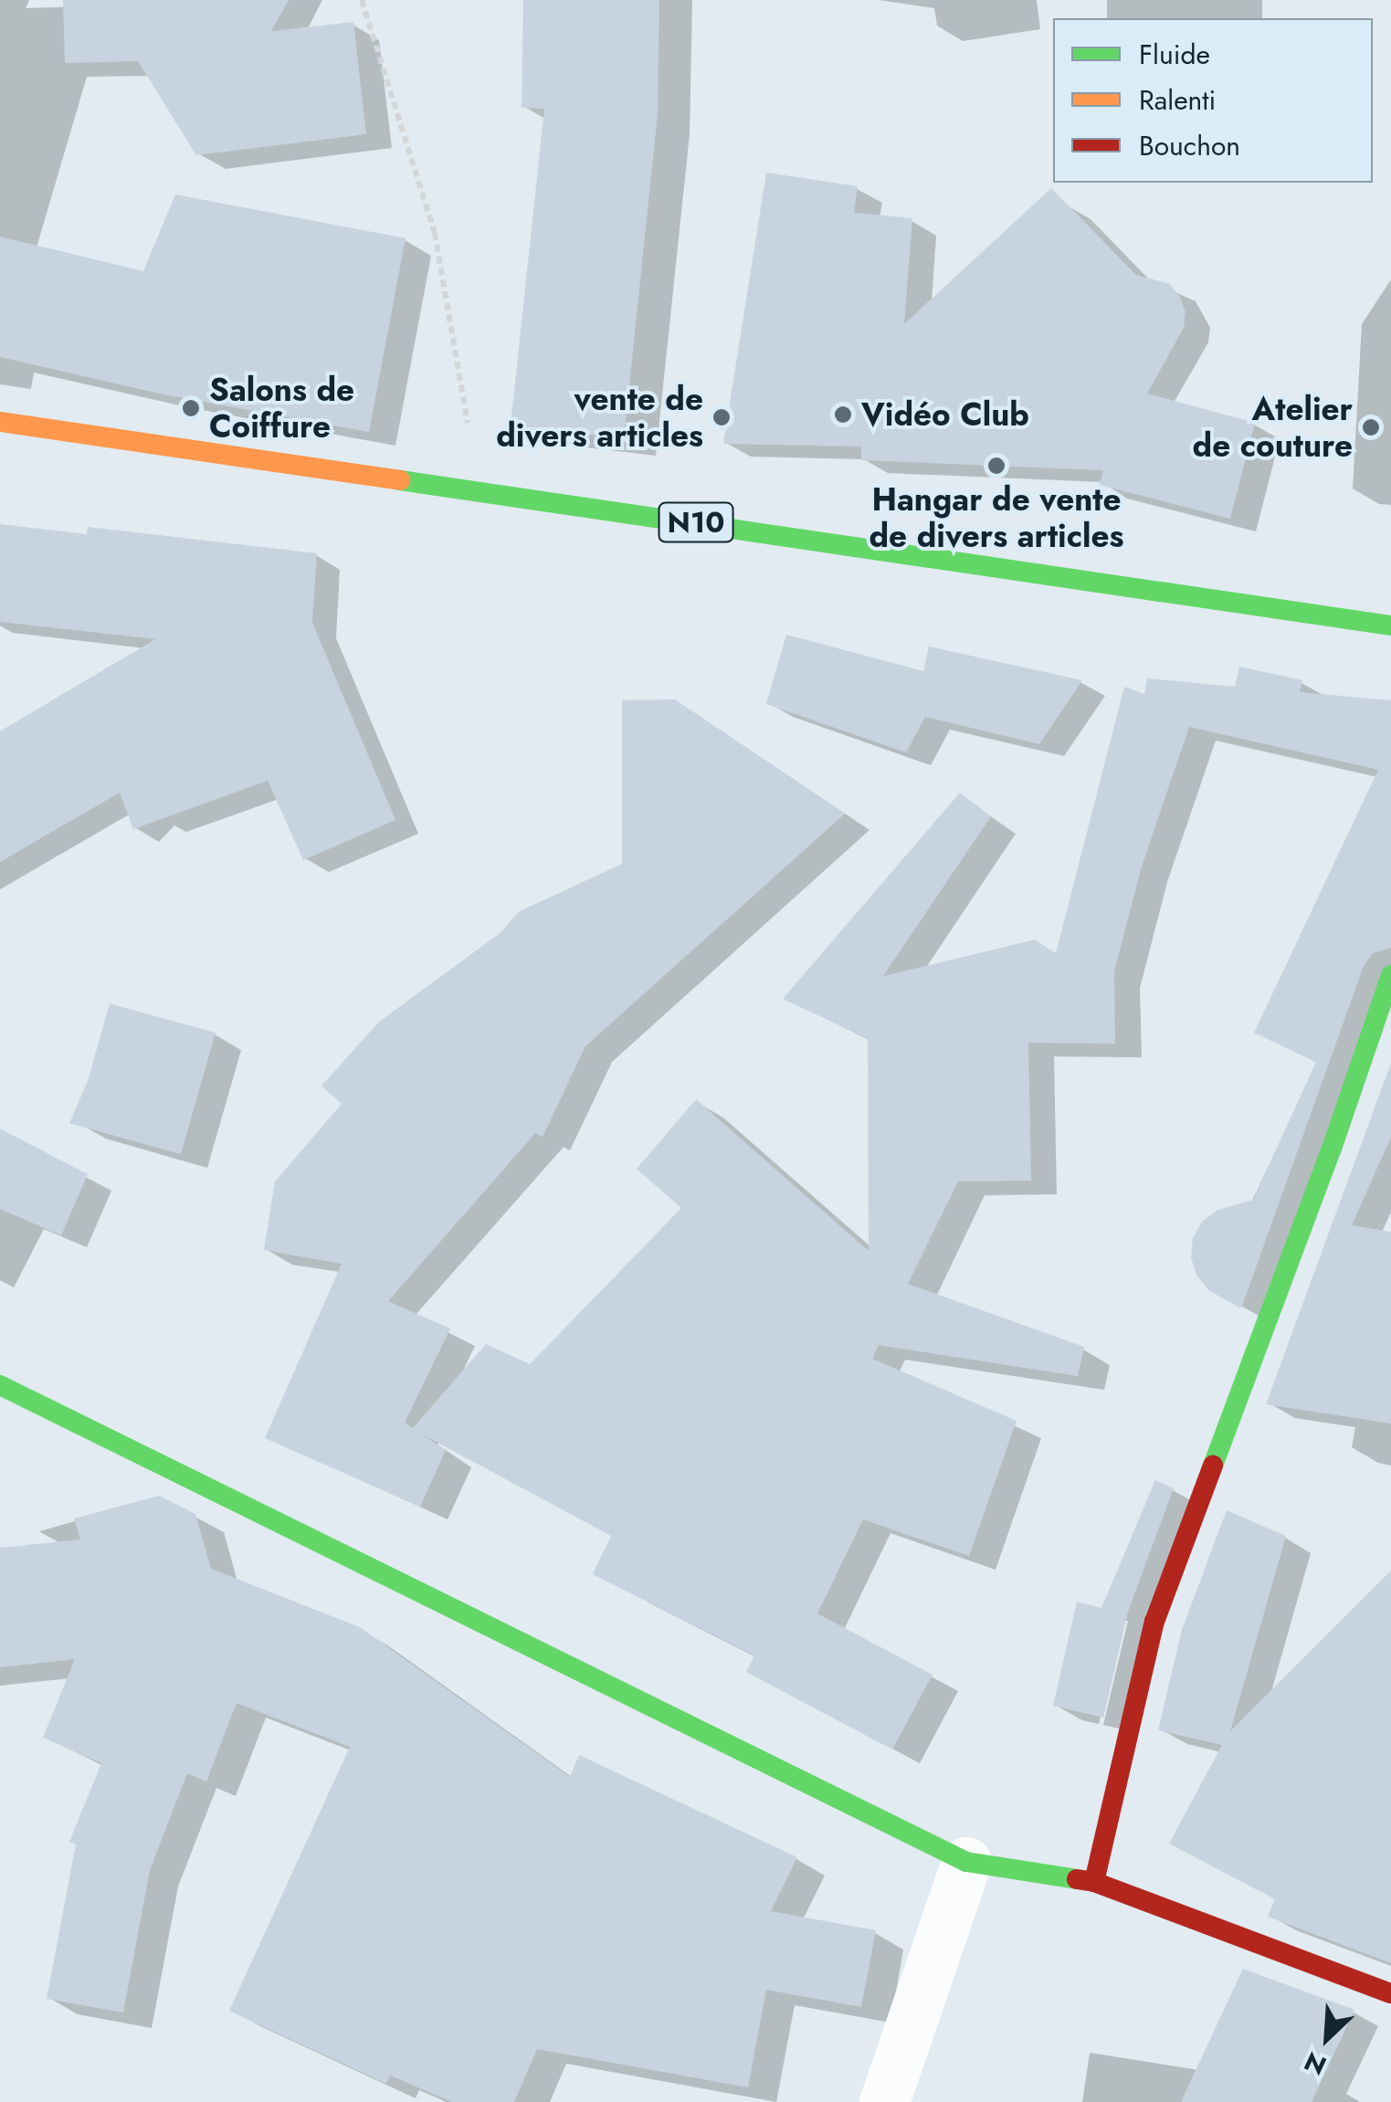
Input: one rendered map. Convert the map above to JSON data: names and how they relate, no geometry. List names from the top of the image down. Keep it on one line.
{"streets":{"street":["N10"]},"places":["Salons de Coiffure","Vidéo Club","vente de divers articles","Atelier de couture","Hangar de vente de divers articles"],"legend":["Fluide","Ralenti","Bouchon"],"north":"bottom left"}
